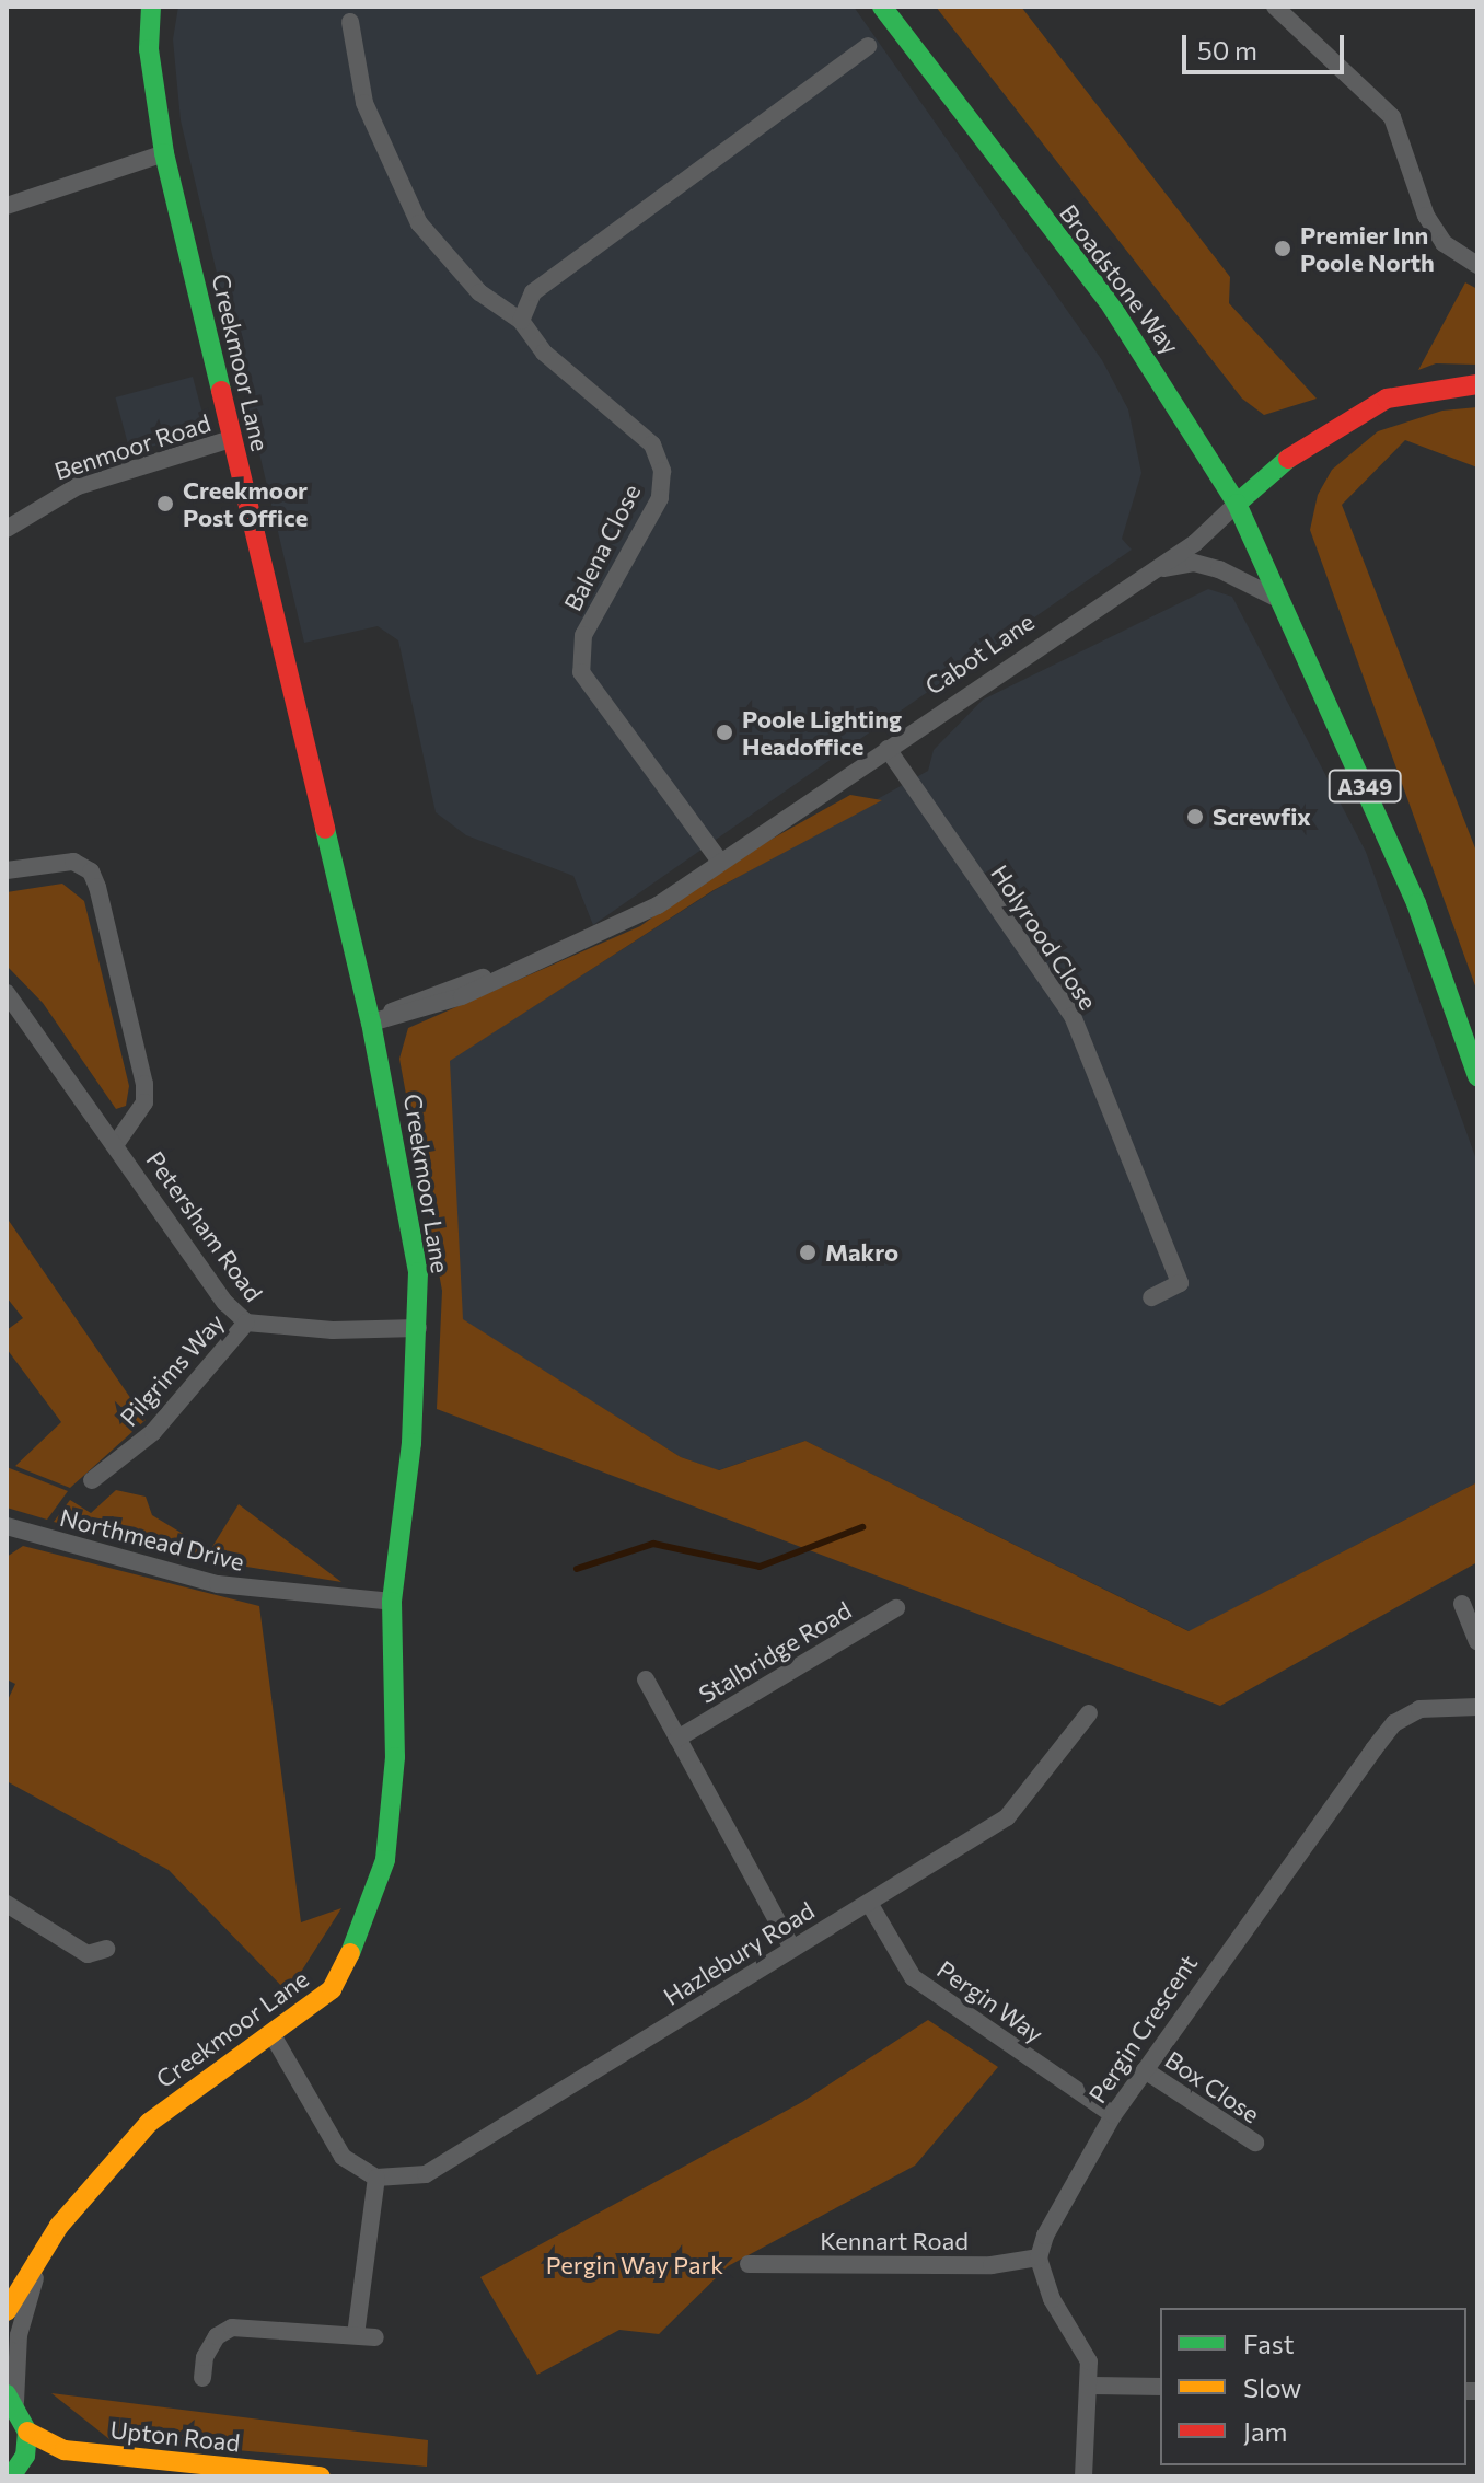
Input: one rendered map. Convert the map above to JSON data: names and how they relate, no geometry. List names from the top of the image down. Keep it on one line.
{"streets":{"main road":["Broadstone Way","Creekmoor Lane","Cabot Lane","A349","Upton Road"],"street":["Benmoor Road","Balena Close","Holyrood Close","Petersham Road","Pilgrims Way","Northmead Drive","Stalbridge Road","Hazlebury Road","Pergin Way","Pergin Crescent","Box Close","Kennart Road"]},"crossings":[["Broadstone Way","Cabot Lane"],["Creekmoor Lane","Benmoor Road"],["Creekmoor Lane","Cabot Lane"],["Creekmoor Lane","Petersham Road"],["Creekmoor Lane","Northmead Drive"],["Balena Close","Cabot Lane"],["Cabot Lane","Holyrood Close"],["Petersham Road","Pilgrims Way"],["Hazlebury Road","Pergin Way"],["Pergin Way","Pergin Crescent"],["Pergin Crescent","Box Close"],["Pergin Crescent","Kennart Road"]],"parks":["Pergin Way Park"],"places":["Premier Inn Poole North","Creekmoor Post Office","Poole Lighting Headoffice","Screwfix","Makro"],"legend":["Fast","Slow","Jam"],"scale_bar":"50 m"}
